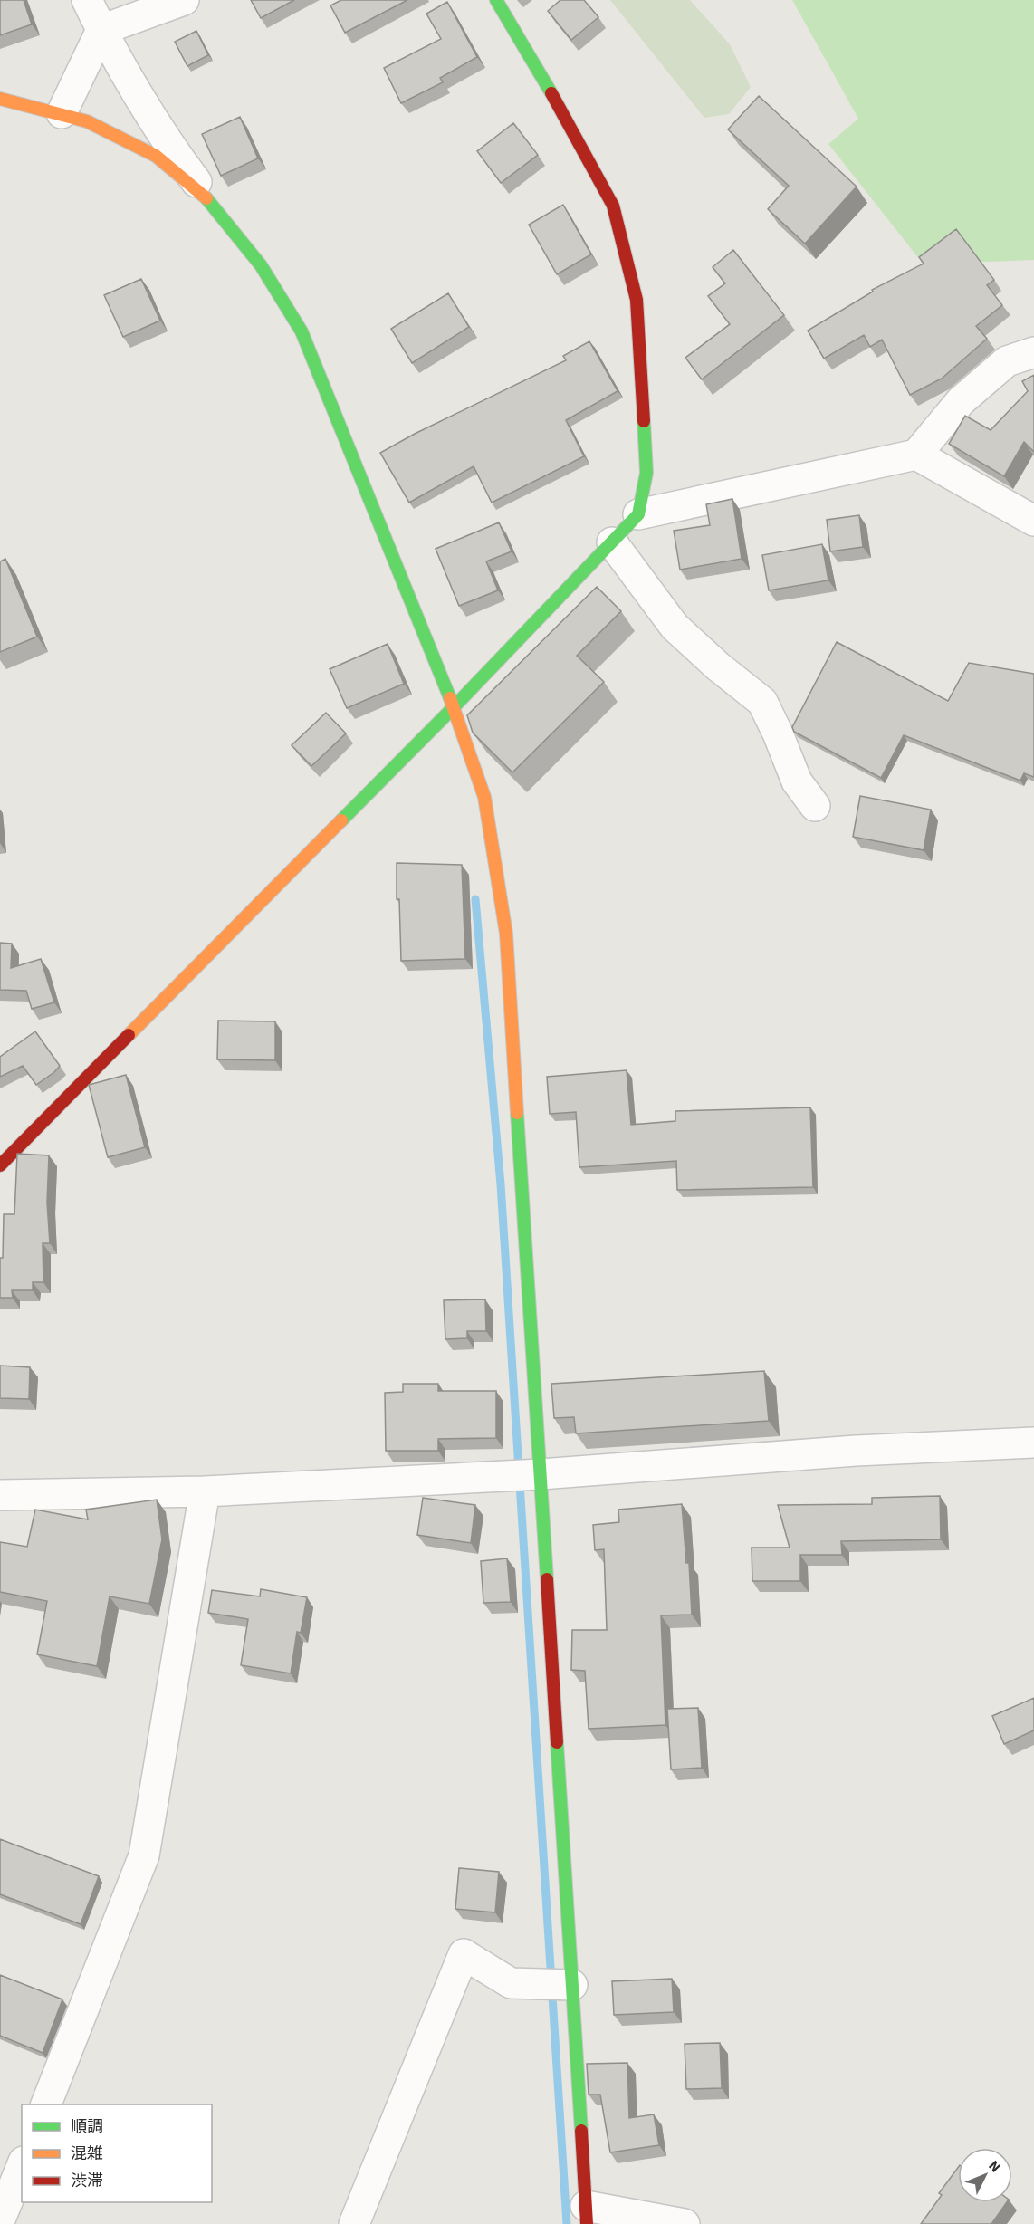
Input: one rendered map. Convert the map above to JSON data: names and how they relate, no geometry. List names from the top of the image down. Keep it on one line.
{"legend":["順調","混雑","渋滞"],"north":"top right"}
